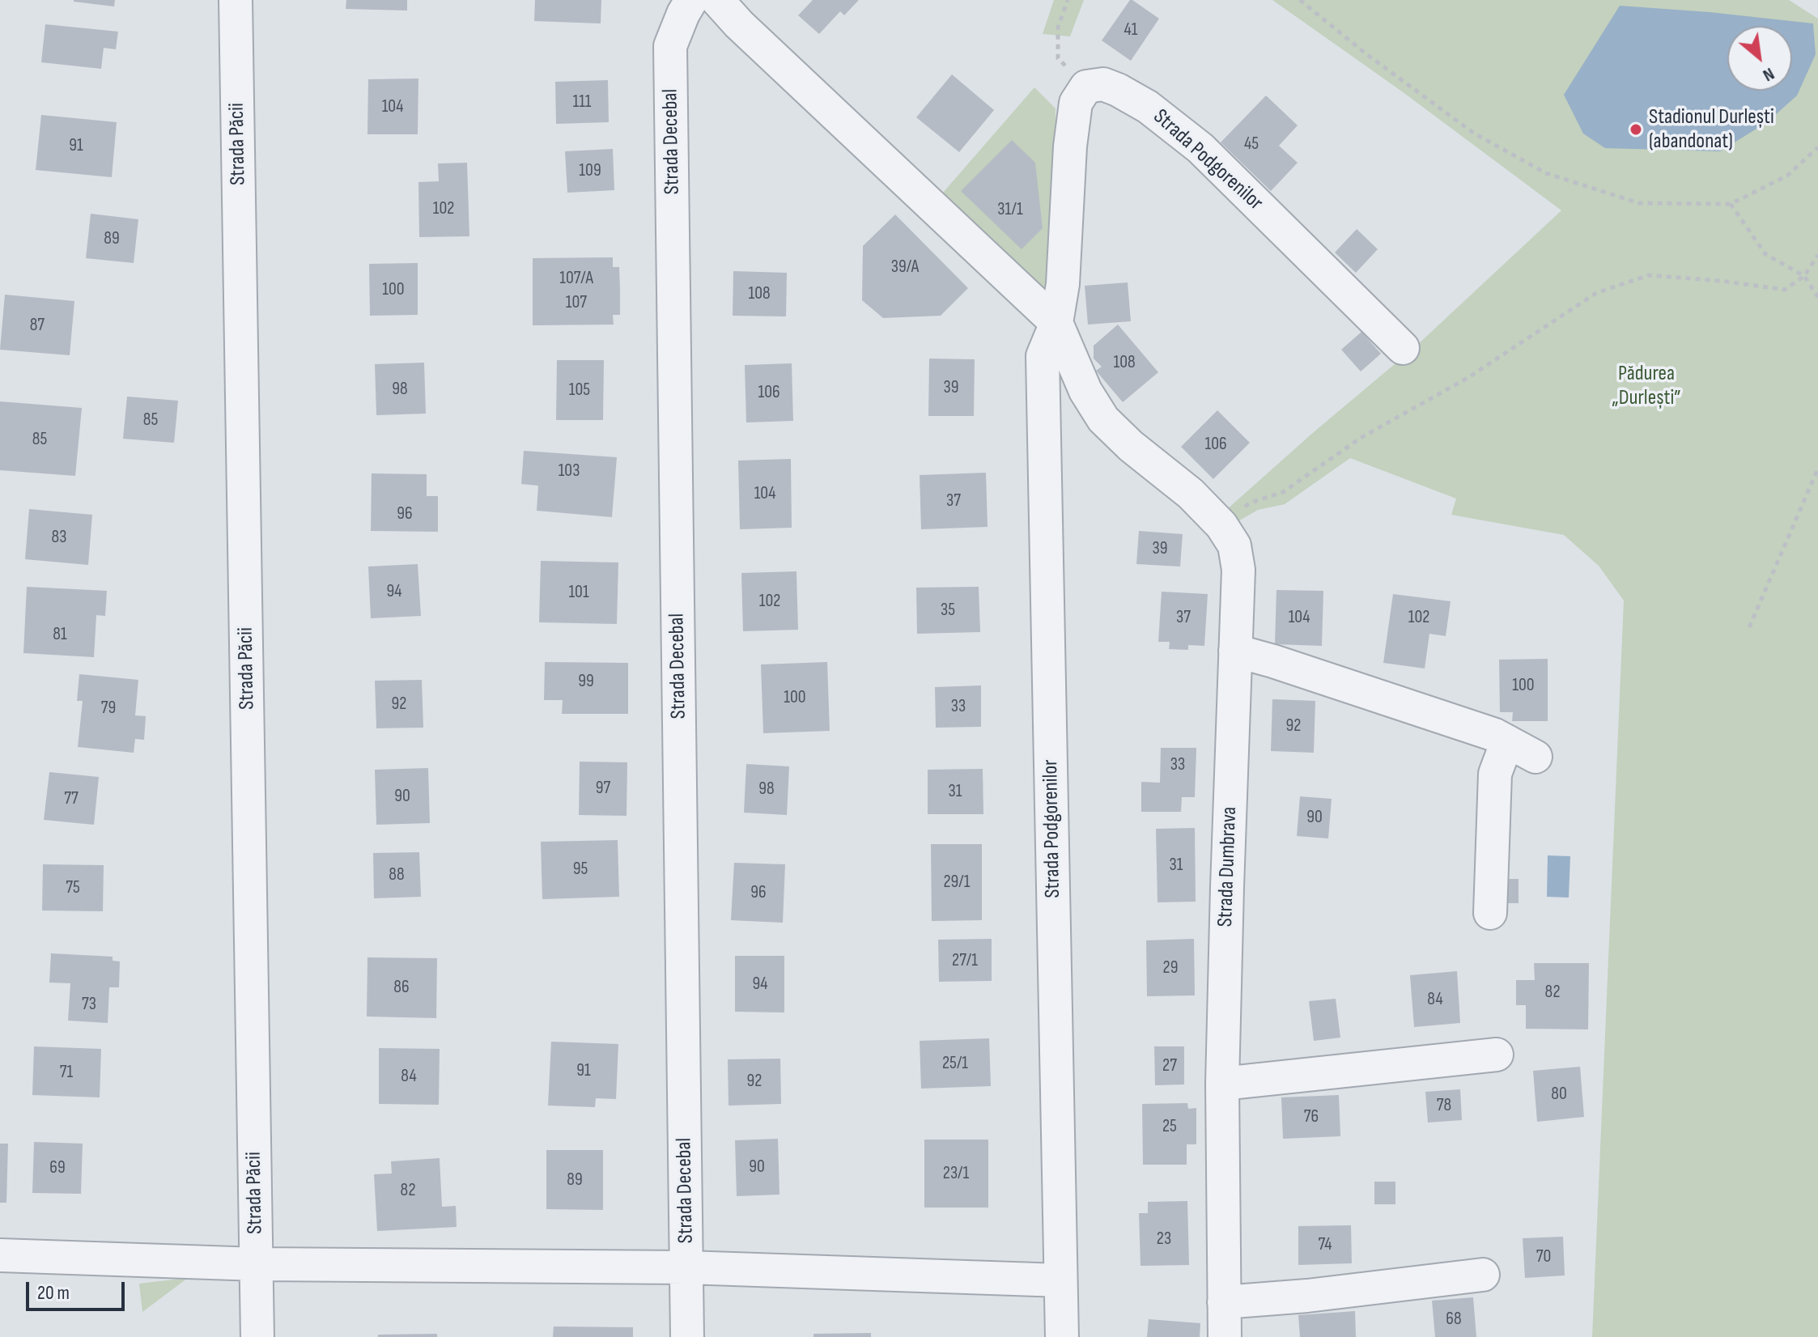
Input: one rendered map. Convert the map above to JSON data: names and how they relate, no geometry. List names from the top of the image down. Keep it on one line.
{"streets":{"street":["Strada Decebal","Strada Păcii","Strada Podgorenilor","Strada Dumbrava"]},"crossings":[["Strada Podgorenilor","Strada Dumbrava"]],"parks":["Pădurea „Durlești”"],"places":["Stadionul Durlești (abandonat)"],"house_numbers":["41","111","104","45","91","109","102","31/1","89","39/A","107/A","100","108","107","87","108","39","98","105","106","85","85","106","103","104","37","96","83","39","94","101","102","35","37","104","102","81","99","100","100","92","33","79","92","33","97","98","31","90","77","90","31","95","88","29/1","75","96","27/1","29","94","86","82","84","73","25/1","27","91","71","84","92","80","78","76","25","90","69","23/1","89","82","23","74","70","68"],"scale_bar":"20 m","north":"bottom right"}
